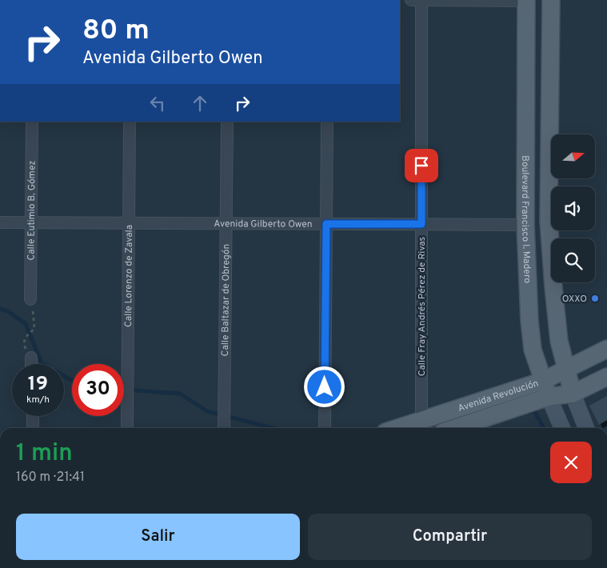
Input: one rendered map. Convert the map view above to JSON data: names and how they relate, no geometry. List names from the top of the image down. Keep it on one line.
{"streets":{"main road":["Boulevard Francisco I. Madero","Avenida Revolución"],"street":["Calle Eutimio B. Gómez","Avenida Gilberto Owen","Calle Lorenzo de Zavala","Calle Baltazar de Obregón","Calle Fray Andrés Pérez de Rivas"]},"crossings":[["Calle Eutimio B. Gómez","Avenida Gilberto Owen"],["Boulevard Francisco I. Madero","Avenida Gilberto Owen"],["Boulevard Francisco I. Madero","Avenida Revolución"],["Avenida Gilberto Owen","Calle Lorenzo de Zavala"],["Avenida Gilberto Owen","Calle Baltazar de Obregón"],["Avenida Gilberto Owen","Calle Fray Andrés Pérez de Rivas"],["Calle Fray Andrés Pérez de Rivas","Avenida Revolución"]],"places":["OXXO"],"north":"right","page":{"turn":["80 m","Avenida Gilberto Owen"],"speed":"19 km/h","limit":"30","heading":["1 min","160 m · 21:41"],"buttons":["Salir","Compartir"]}}
